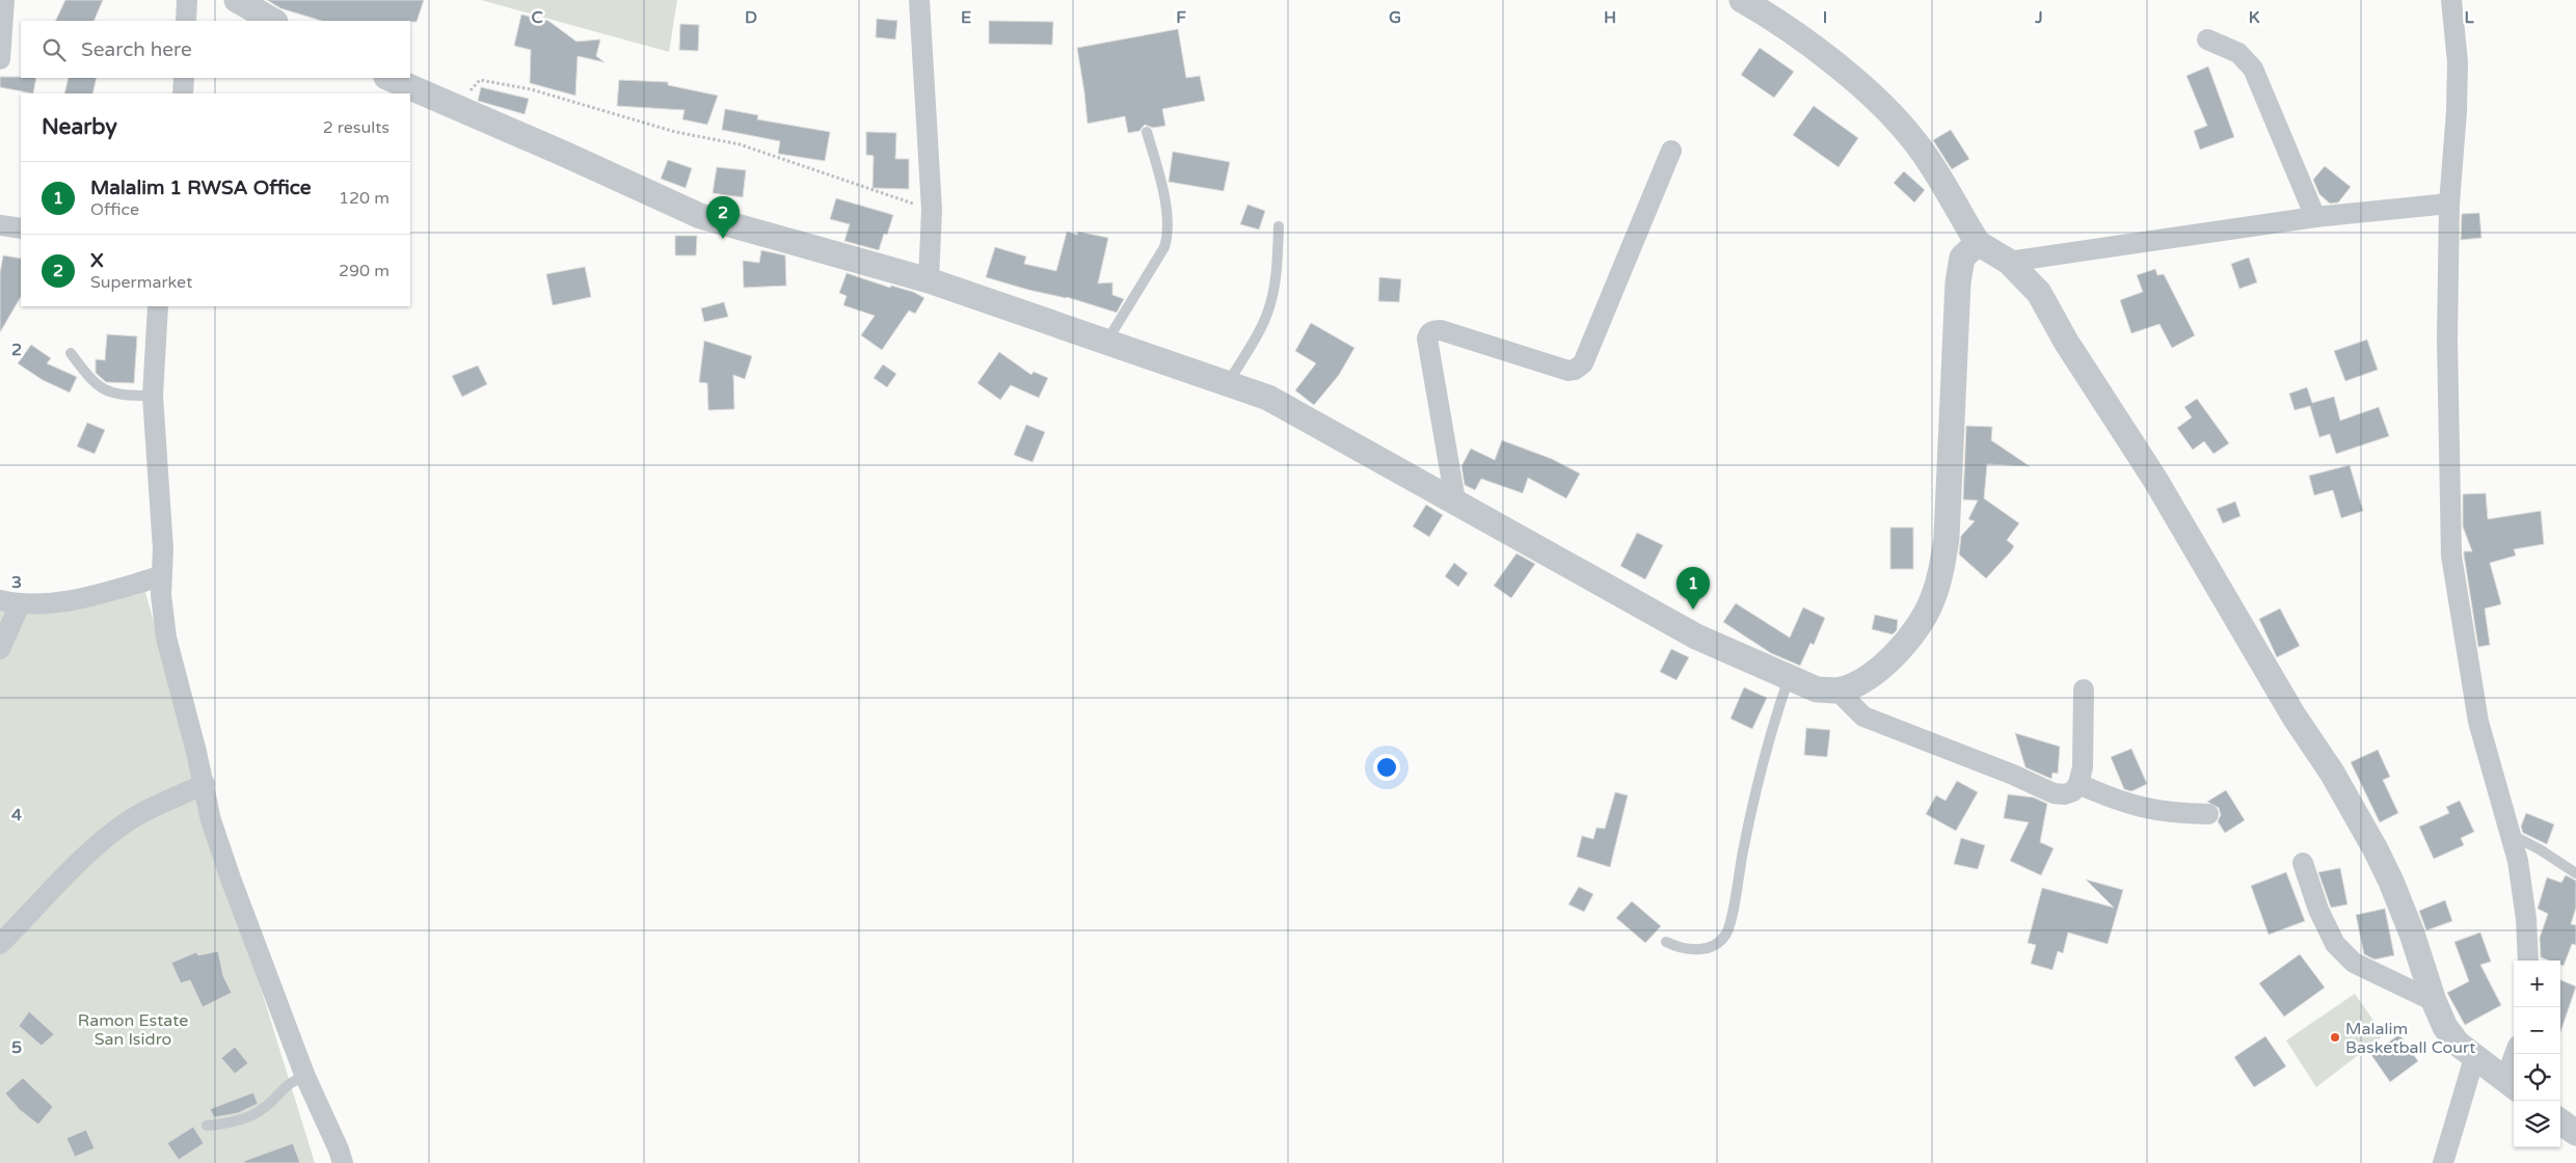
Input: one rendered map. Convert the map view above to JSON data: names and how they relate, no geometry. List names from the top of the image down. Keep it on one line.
{"parks":["Ramon Estate San Isidro"],"places":["Malalim Basketball Court"],"page":{"search":"Search here","heading":["Nearby","2 results"],"list":[{"mark":"1","name":"Malalim 1 RWSA Office","note":"Office","value":"120 m"},{"mark":"2","name":"X","note":"Supermarket","value":"290 m"}],"pins":["2","1"],"map_buttons":["+","−"]},"grid":{"columns":["C","D","E","F","G","H","I","J","K","L"],"rows":["2","3","4","5"]}}
